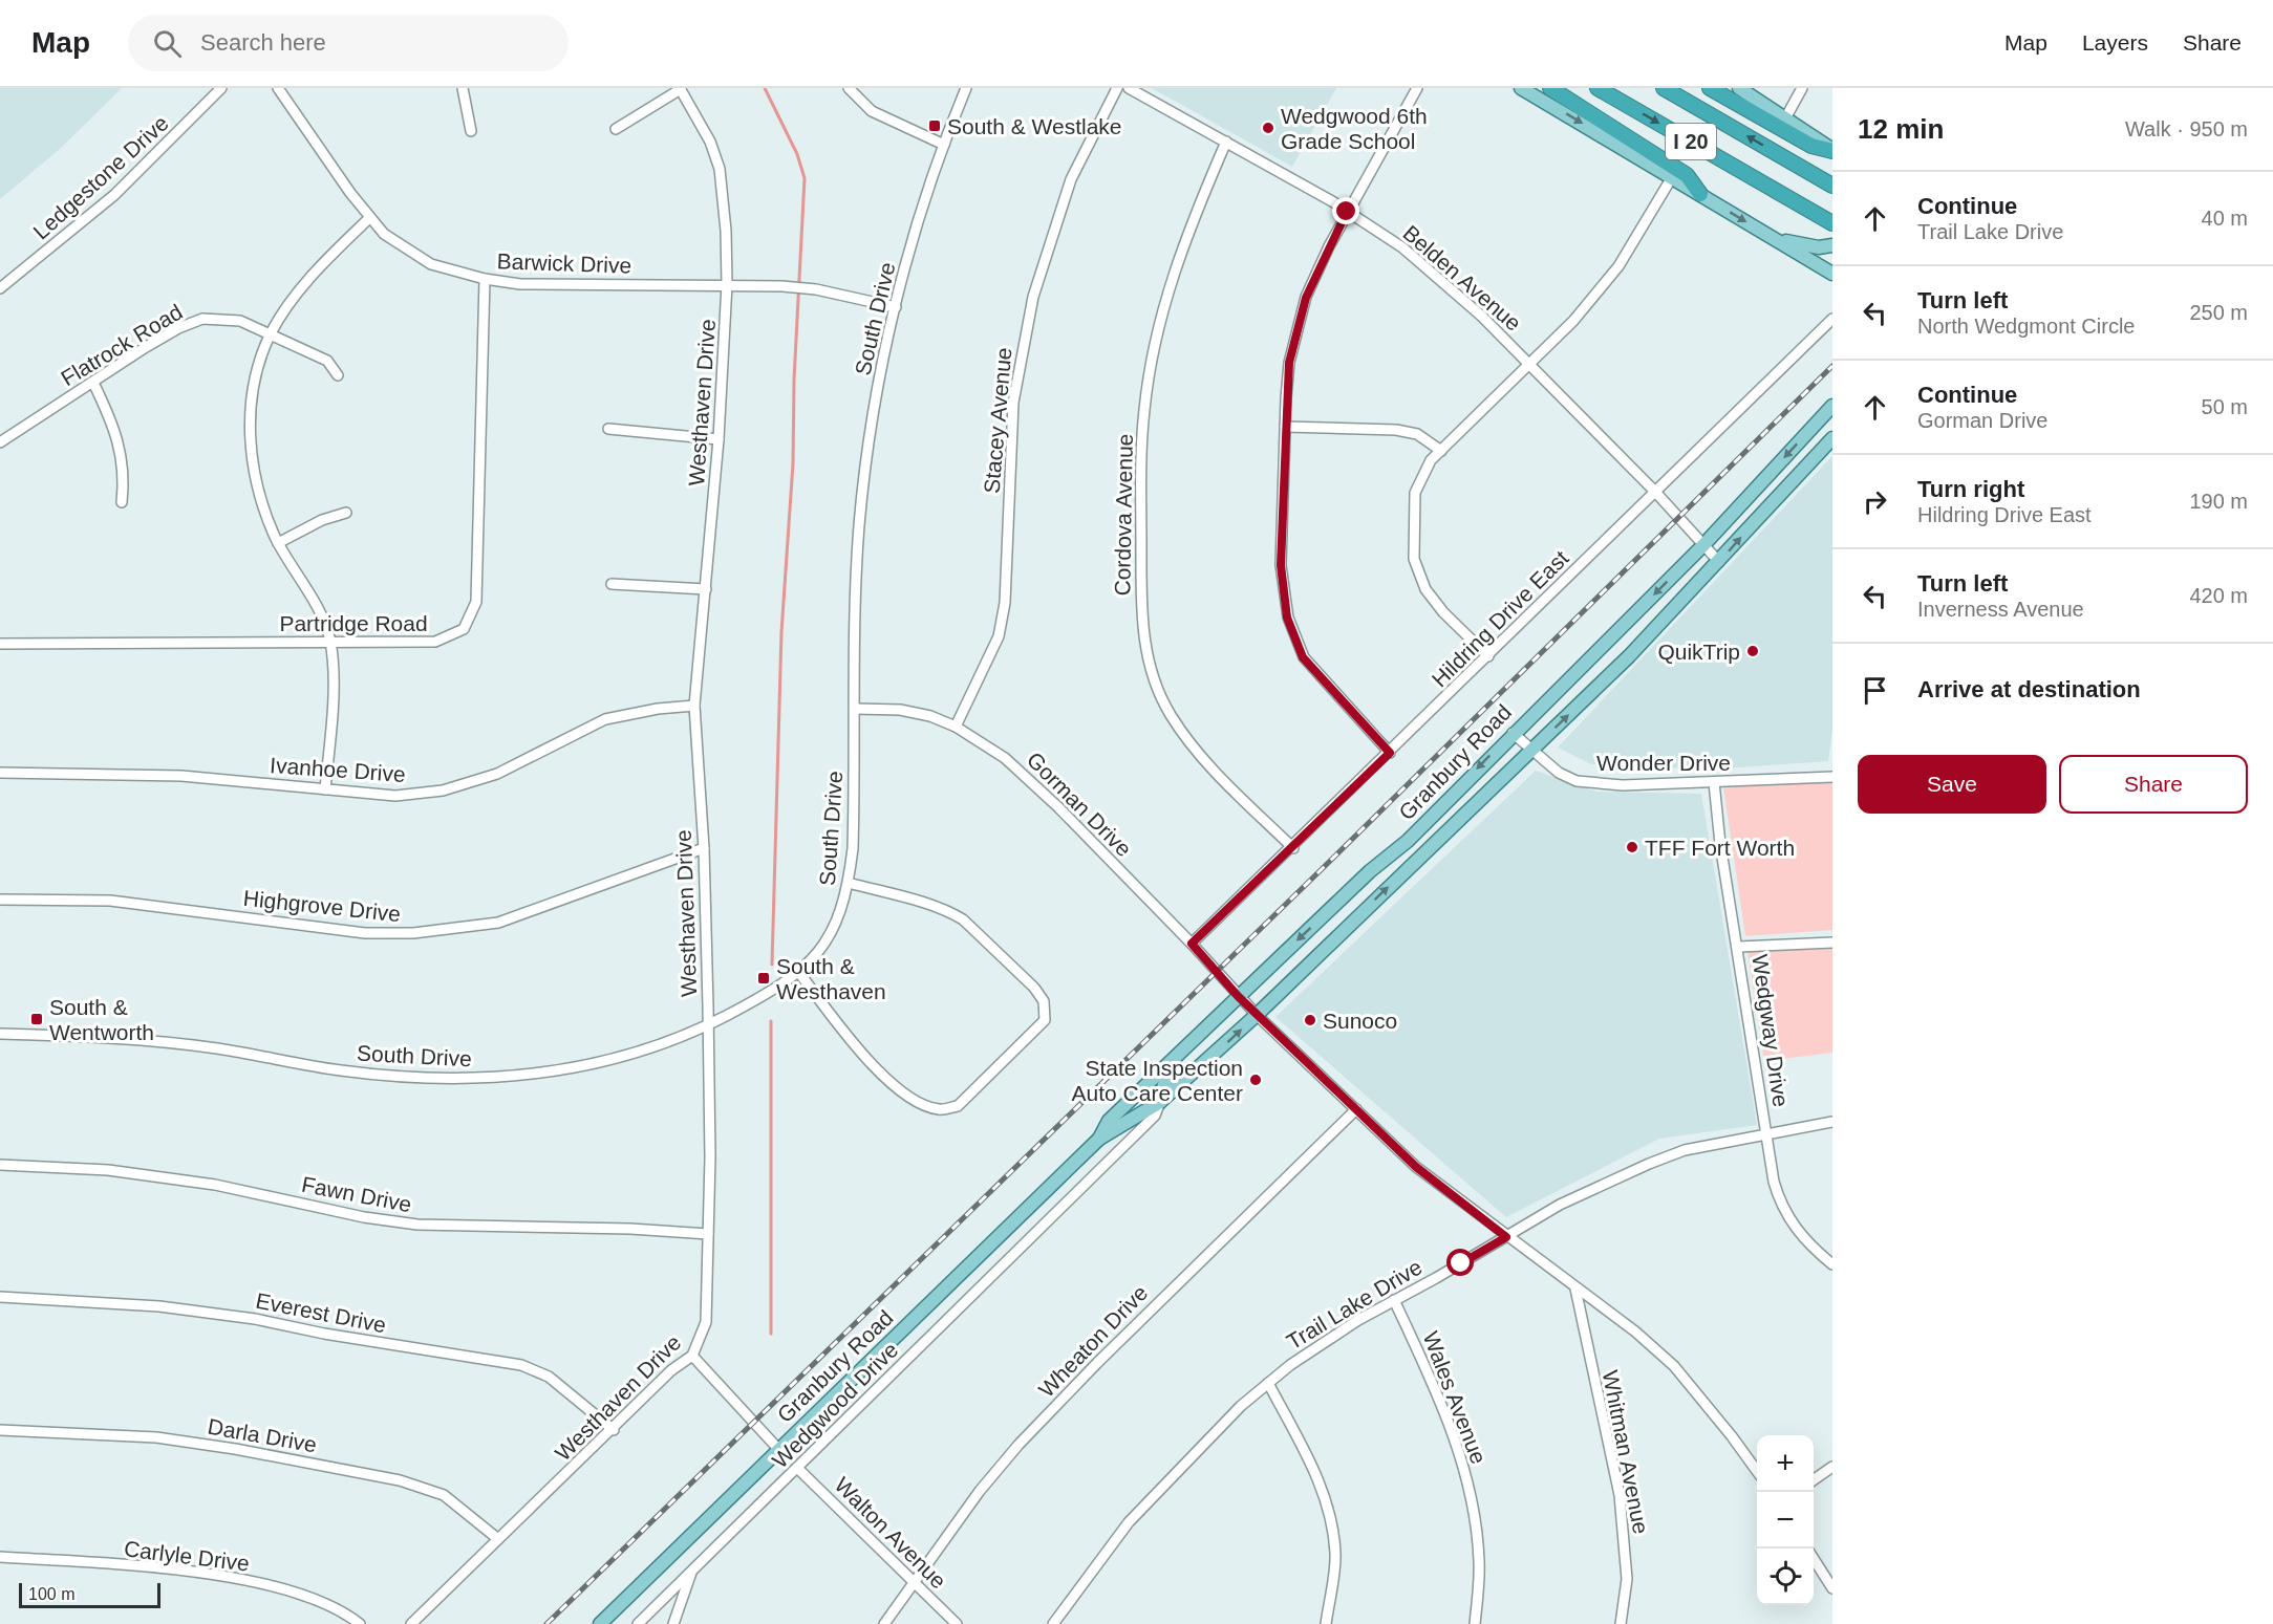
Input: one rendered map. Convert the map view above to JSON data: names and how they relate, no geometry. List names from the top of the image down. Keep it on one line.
{"streets":{"highway":["I 20"],"main road":["Granbury Road"],"street":["Ledgestone Drive","Barwick Drive","Belden Avenue","South Drive","Flatrock Road","Westhaven Drive","Stacey Avenue","Cordova Avenue","Hildring Drive East","Partridge Road","Wonder Drive","Ivanhoe Drive","Gorman Drive","Highgrove Drive","Wedgway Drive","Fawn Drive","Trail Lake Drive","Everest Drive","Wheaton Drive","Wales Avenue","Wedgwood Drive","Darla Drive","Whitman Avenue","Walton Avenue","Carlyle Drive"]},"crossings":[["Barwick Drive","South Drive"],["Barwick Drive","Westhaven Drive"],["Barwick Drive","Partridge Road"],["Belden Avenue","Cordova Avenue"],["Belden Avenue","Hildring Drive East"],["Belden Avenue","Granbury Road"],["South Drive","Westhaven Drive"],["South Drive","Gorman Drive"],["Westhaven Drive","Ivanhoe Drive"],["Westhaven Drive","Highgrove Drive"],["Westhaven Drive","Fawn Drive"],["Westhaven Drive","Everest Drive"],["Westhaven Drive","Darla Drive"],["Stacey Avenue","Gorman Drive"],["Cordova Avenue","Hildring Drive East"],["Hildring Drive East","Gorman Drive"],["Granbury Road","Wonder Drive"],["Granbury Road","Gorman Drive"],["Granbury Road","Wedgwood Drive"],["Wonder Drive","Wedgway Drive"],["Gorman Drive","Trail Lake Drive"],["Gorman Drive","Wheaton Drive"],["Gorman Drive","Whitman Avenue"],["Wedgway Drive","Trail Lake Drive"],["Trail Lake Drive","Wales Avenue"],["Wheaton Drive","Walton Avenue"],["Wedgwood Drive","Walton Avenue"]],"places":{"transit":["South & Westlake","South & Westhaven","South & Wentworth"],"other":["Wedgwood 6th Grade School","QuikTrip","TFF Fort Worth","Sunoco","State Inspection Auto Care Center"]},"scale_bar":"100 m","page":{"header":"Map","search":"Search here","nav":["Map","Layers","Share"],"heading":["12 min","Walk · 950 m"],"list":[["Continue","Trail Lake Drive","40 m"],["Turn left","North Wedgmont Circle","250 m"],["Continue","Gorman Drive","50 m"],["Turn right","Hildring Drive East","190 m"],["Turn left","Inverness Avenue","420 m"],"Arrive at destination"],"buttons":["Save","Share"],"map_buttons":["+","−"],"scale":"100 m"}}
